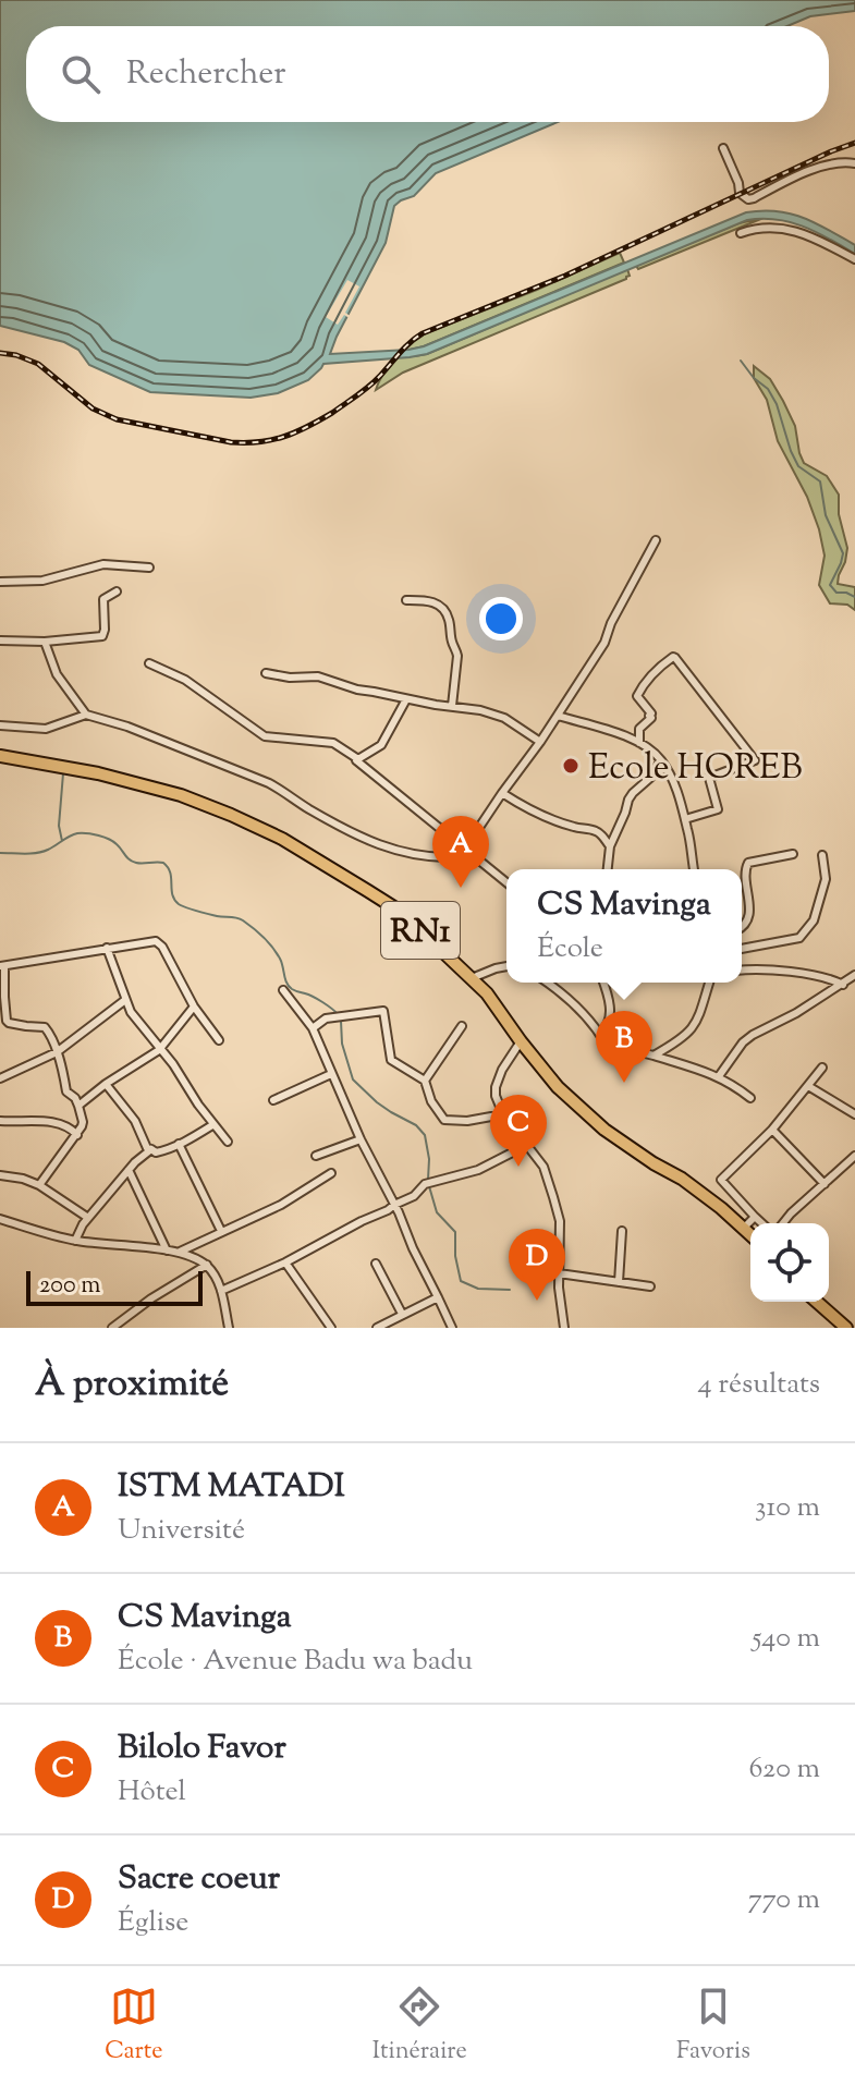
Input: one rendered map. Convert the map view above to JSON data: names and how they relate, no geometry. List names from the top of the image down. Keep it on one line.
{"streets":{"highway":["RN1"]},"places":["Ecole HOREB"],"scale_bar":"200 m","page":{"search":"Rechercher","pins":["A","B","C","D"],"popup":["CS Mavinga","École"],"scale":"200 m","heading":["À proximité","4 résultats"],"list":[{"mark":"A","name":"ISTM MATADI","note":"Université","value":"310 m"},{"mark":"B","name":"CS Mavinga","note":"École · Avenue Badu wa badu","value":"540 m"},{"mark":"C","name":"Bilolo Favor","note":"Hôtel","value":"620 m"},{"mark":"D","name":"Sacre coeur","note":"Église","value":"770 m"}],"nav":["Carte","Itinéraire","Favoris"]}}
